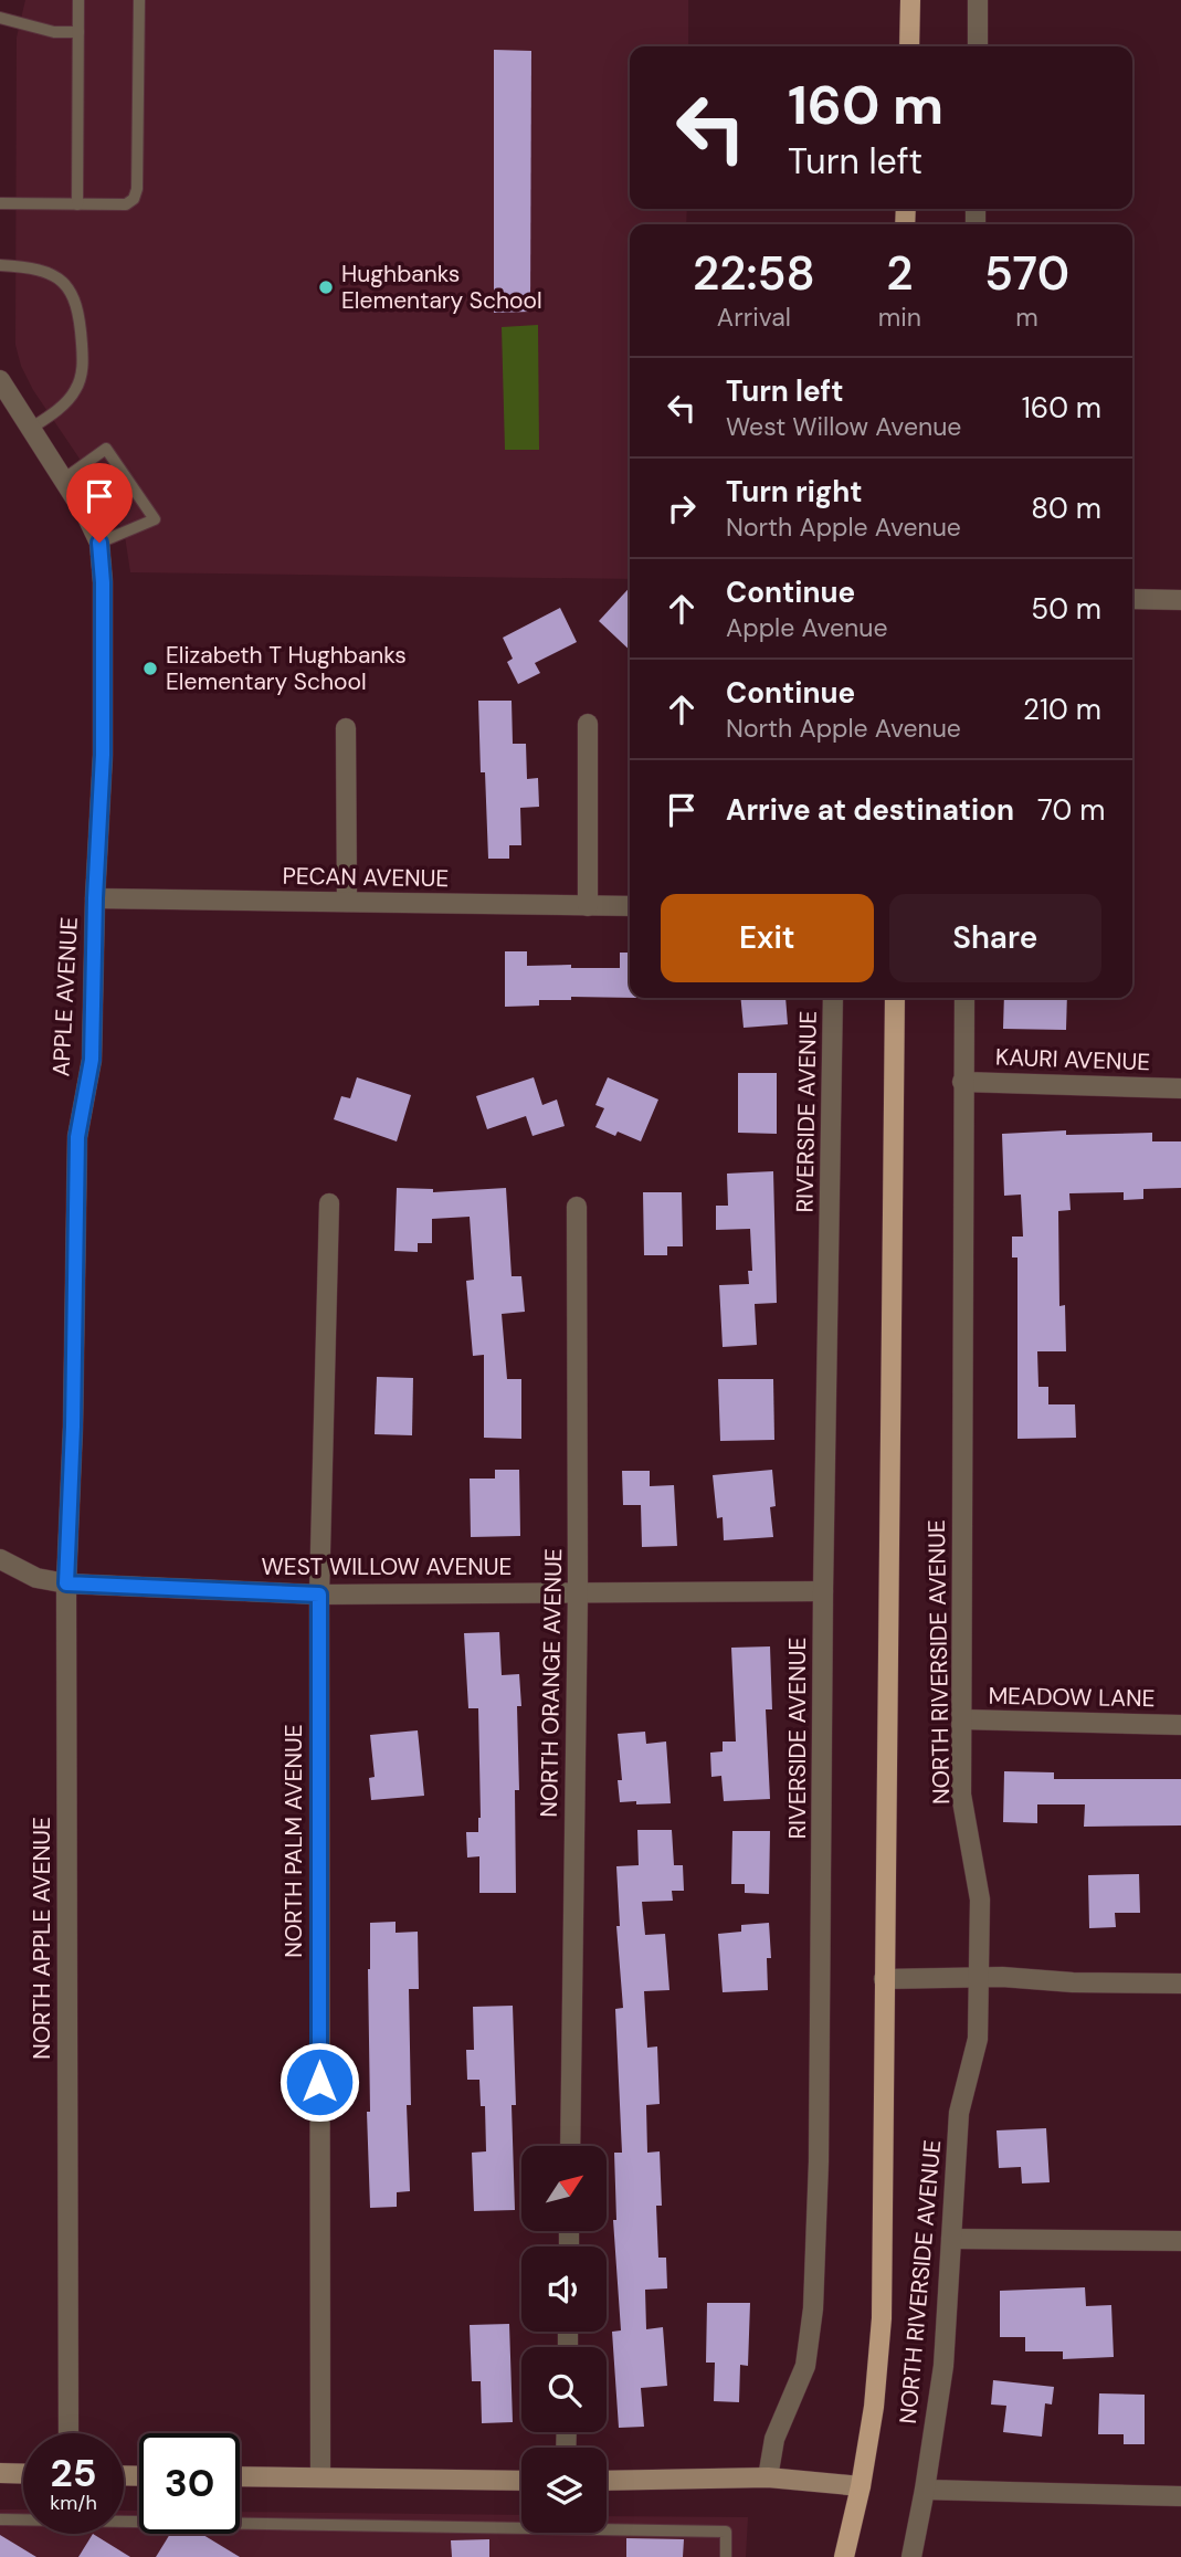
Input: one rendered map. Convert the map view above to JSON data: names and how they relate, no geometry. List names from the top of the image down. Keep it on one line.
{"streets":{"main road":["NORTH RIVERSIDE AVENUE"],"street":["PECAN AVENUE","APPLE AVENUE","KAURI AVENUE","RIVERSIDE AVENUE","WEST WILLOW AVENUE","NORTH ORANGE AVENUE","MEADOW LANE","NORTH PALM AVENUE","NORTH APPLE AVENUE"]},"crossings":[["PECAN AVENUE","APPLE AVENUE"],["APPLE AVENUE","NORTH APPLE AVENUE"],["KAURI AVENUE","NORTH RIVERSIDE AVENUE"],["RIVERSIDE AVENUE","WEST WILLOW AVENUE"],["WEST WILLOW AVENUE","NORTH ORANGE AVENUE"],["WEST WILLOW AVENUE","NORTH PALM AVENUE"],["WEST WILLOW AVENUE","NORTH APPLE AVENUE"],["NORTH RIVERSIDE AVENUE","MEADOW LANE"]],"places":["Hughbanks Elementary School","Elizabeth T Hughbanks Elementary School"],"north":"top right","page":{"turn":["160 m","Turn left"],"eta":["22:58","Arrival","2","min","570","m"],"list":[{"name":"Turn left","note":"West Willow Avenue","value":"160 m"},{"name":"Turn right","note":"North Apple Avenue","value":"80 m"},{"name":"Continue","note":"Apple Avenue","value":"50 m"},{"name":"Continue","note":"North Apple Avenue","value":"210 m"},{"name":"Arrive at destination","value":"70 m"}],"buttons":["Exit","Share"],"speed":"25 km/h","limit":"30"}}
